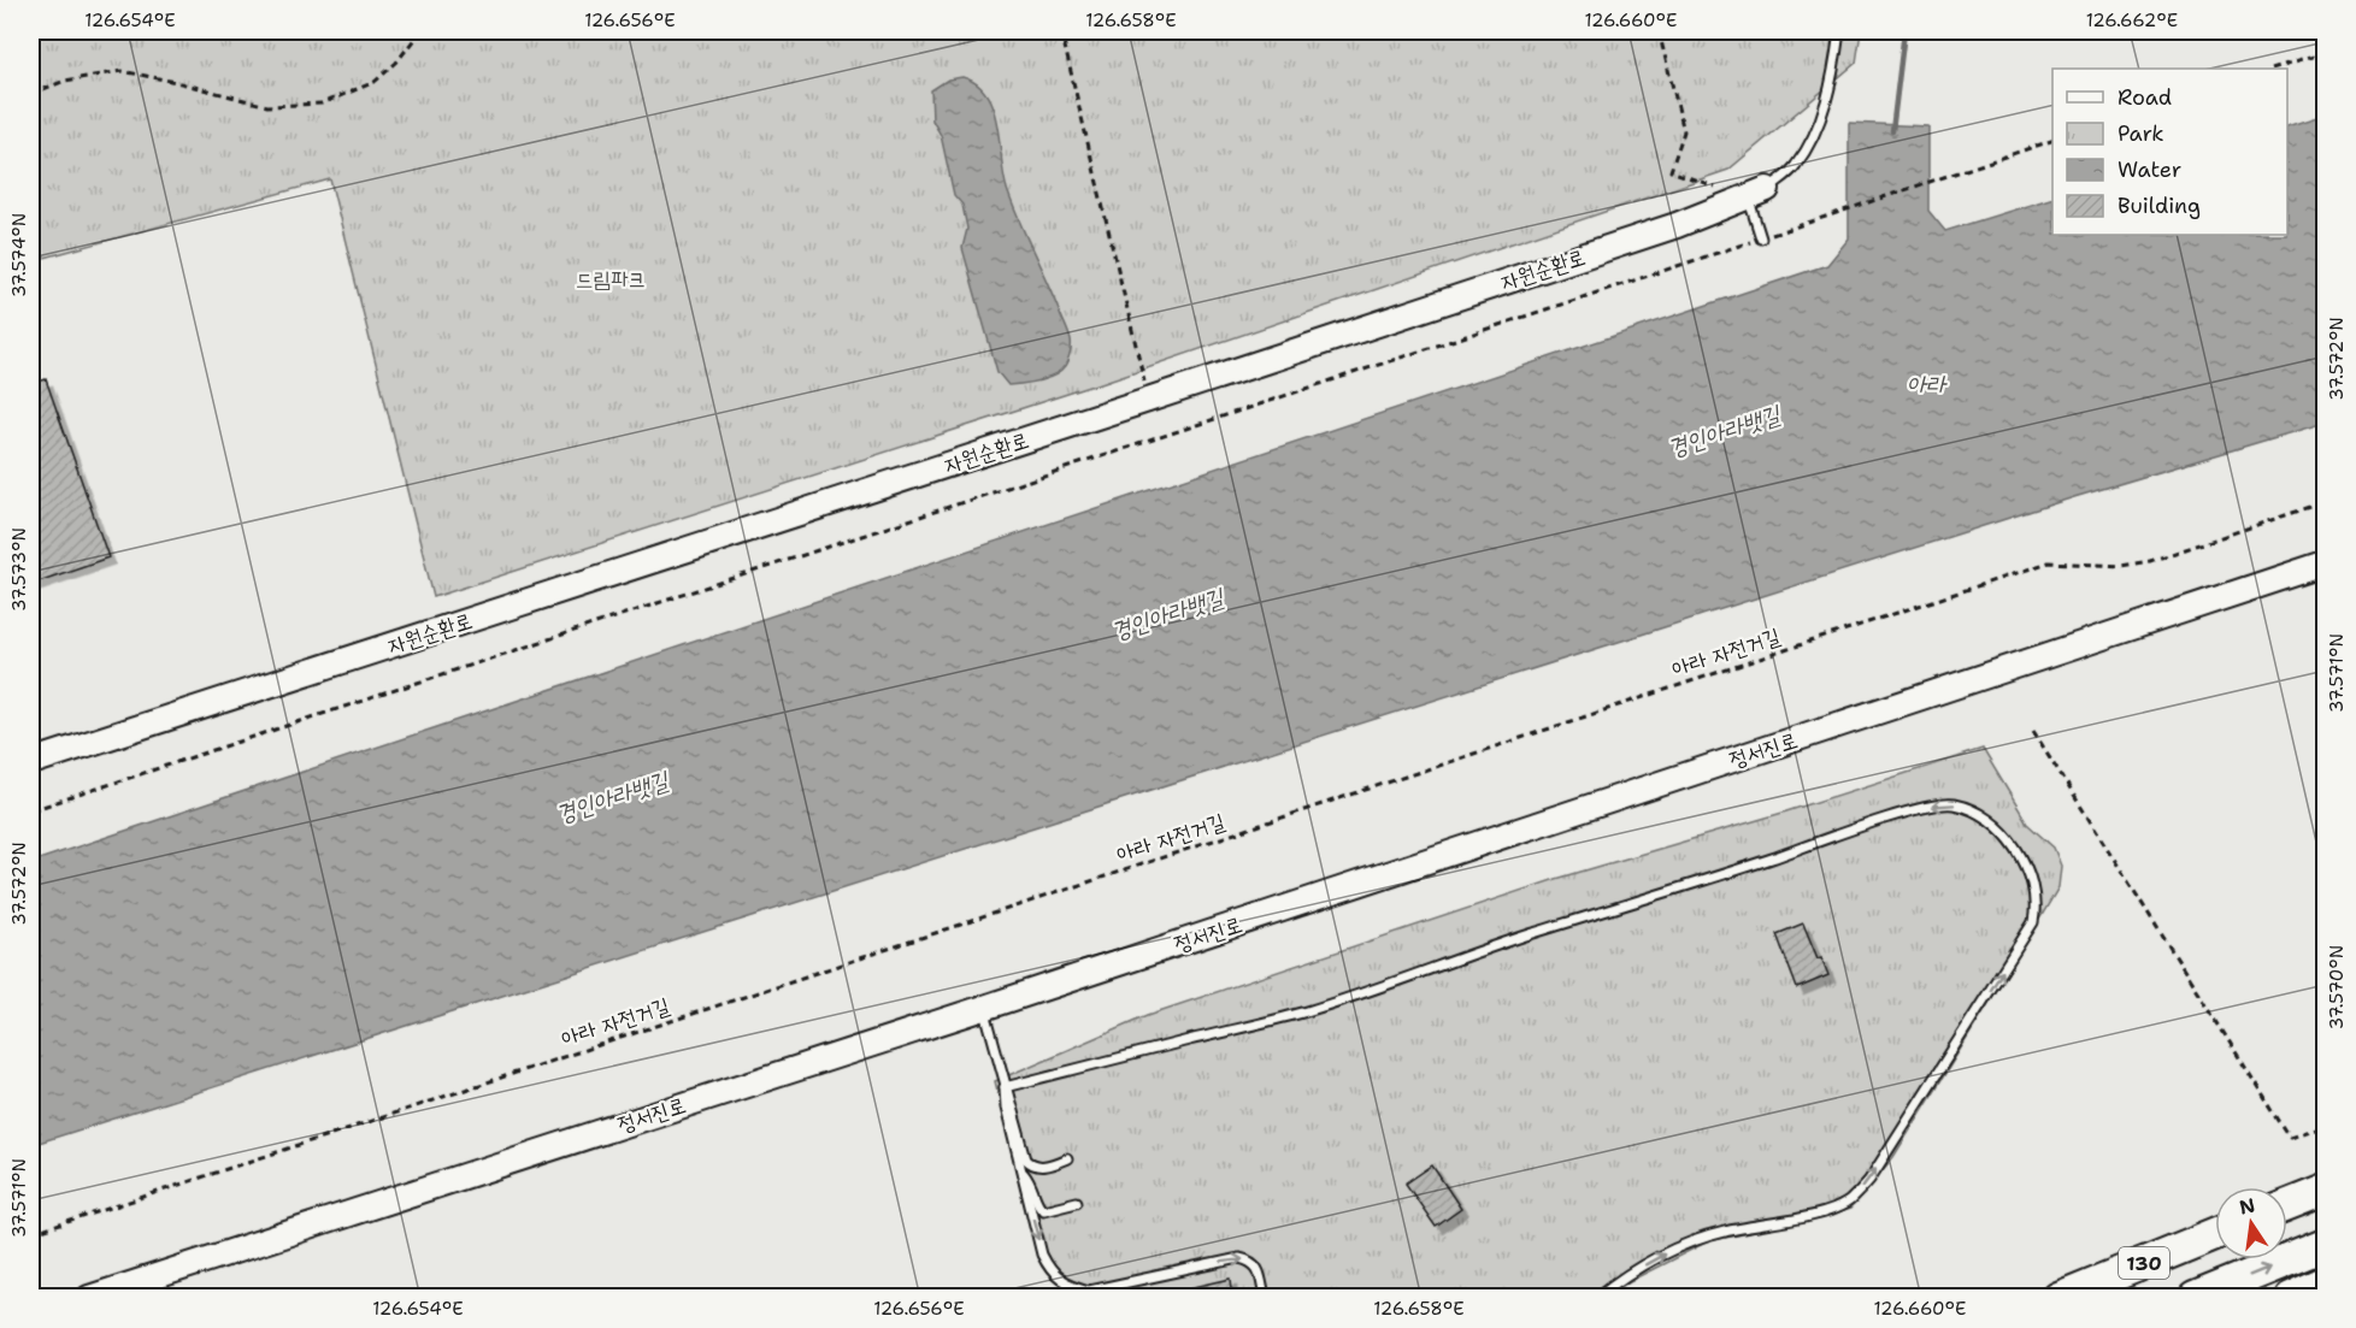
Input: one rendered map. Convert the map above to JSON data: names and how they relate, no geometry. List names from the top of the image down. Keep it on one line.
{"streets":{"highway":["130"],"street":["자원순환로","정서진로"],"path":["아라 자전거길"]},"water":["아라","경인아라뱃길"],"parks":["드림파크"],"legend":["Road","Park","Water","Building"],"north":"top","coordinates":["126.654°E","126.656°E","126.658°E","126.660°E","126.662°E","37.574°N","37.572°N","37.573°N","37.571°N","37.570°N"]}
